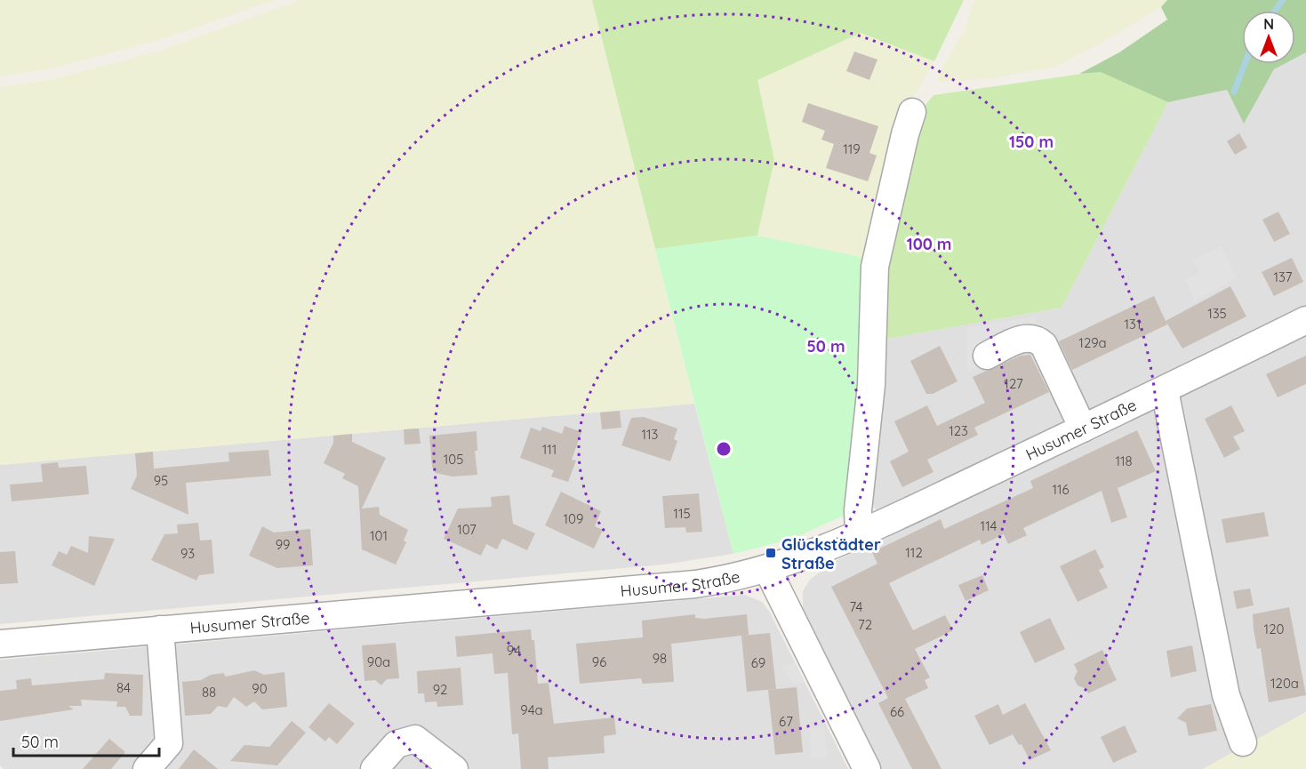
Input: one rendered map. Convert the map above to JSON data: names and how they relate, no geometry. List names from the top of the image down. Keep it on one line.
{"streets":{"street":["Husumer Straße"]},"places":{"transit":["Glückstädter Straße"]},"house_numbers":["119","137","135","131","129a","127","123","113","111","105","118","95","116","115","109","114","107","101","99","112","93","74","72","120","94","98","90a","96","69","120a","84","90","92","88","94a","66","67"],"scale_bar":"50 m","north":"top","rings":["150 m","100 m","50 m"]}
